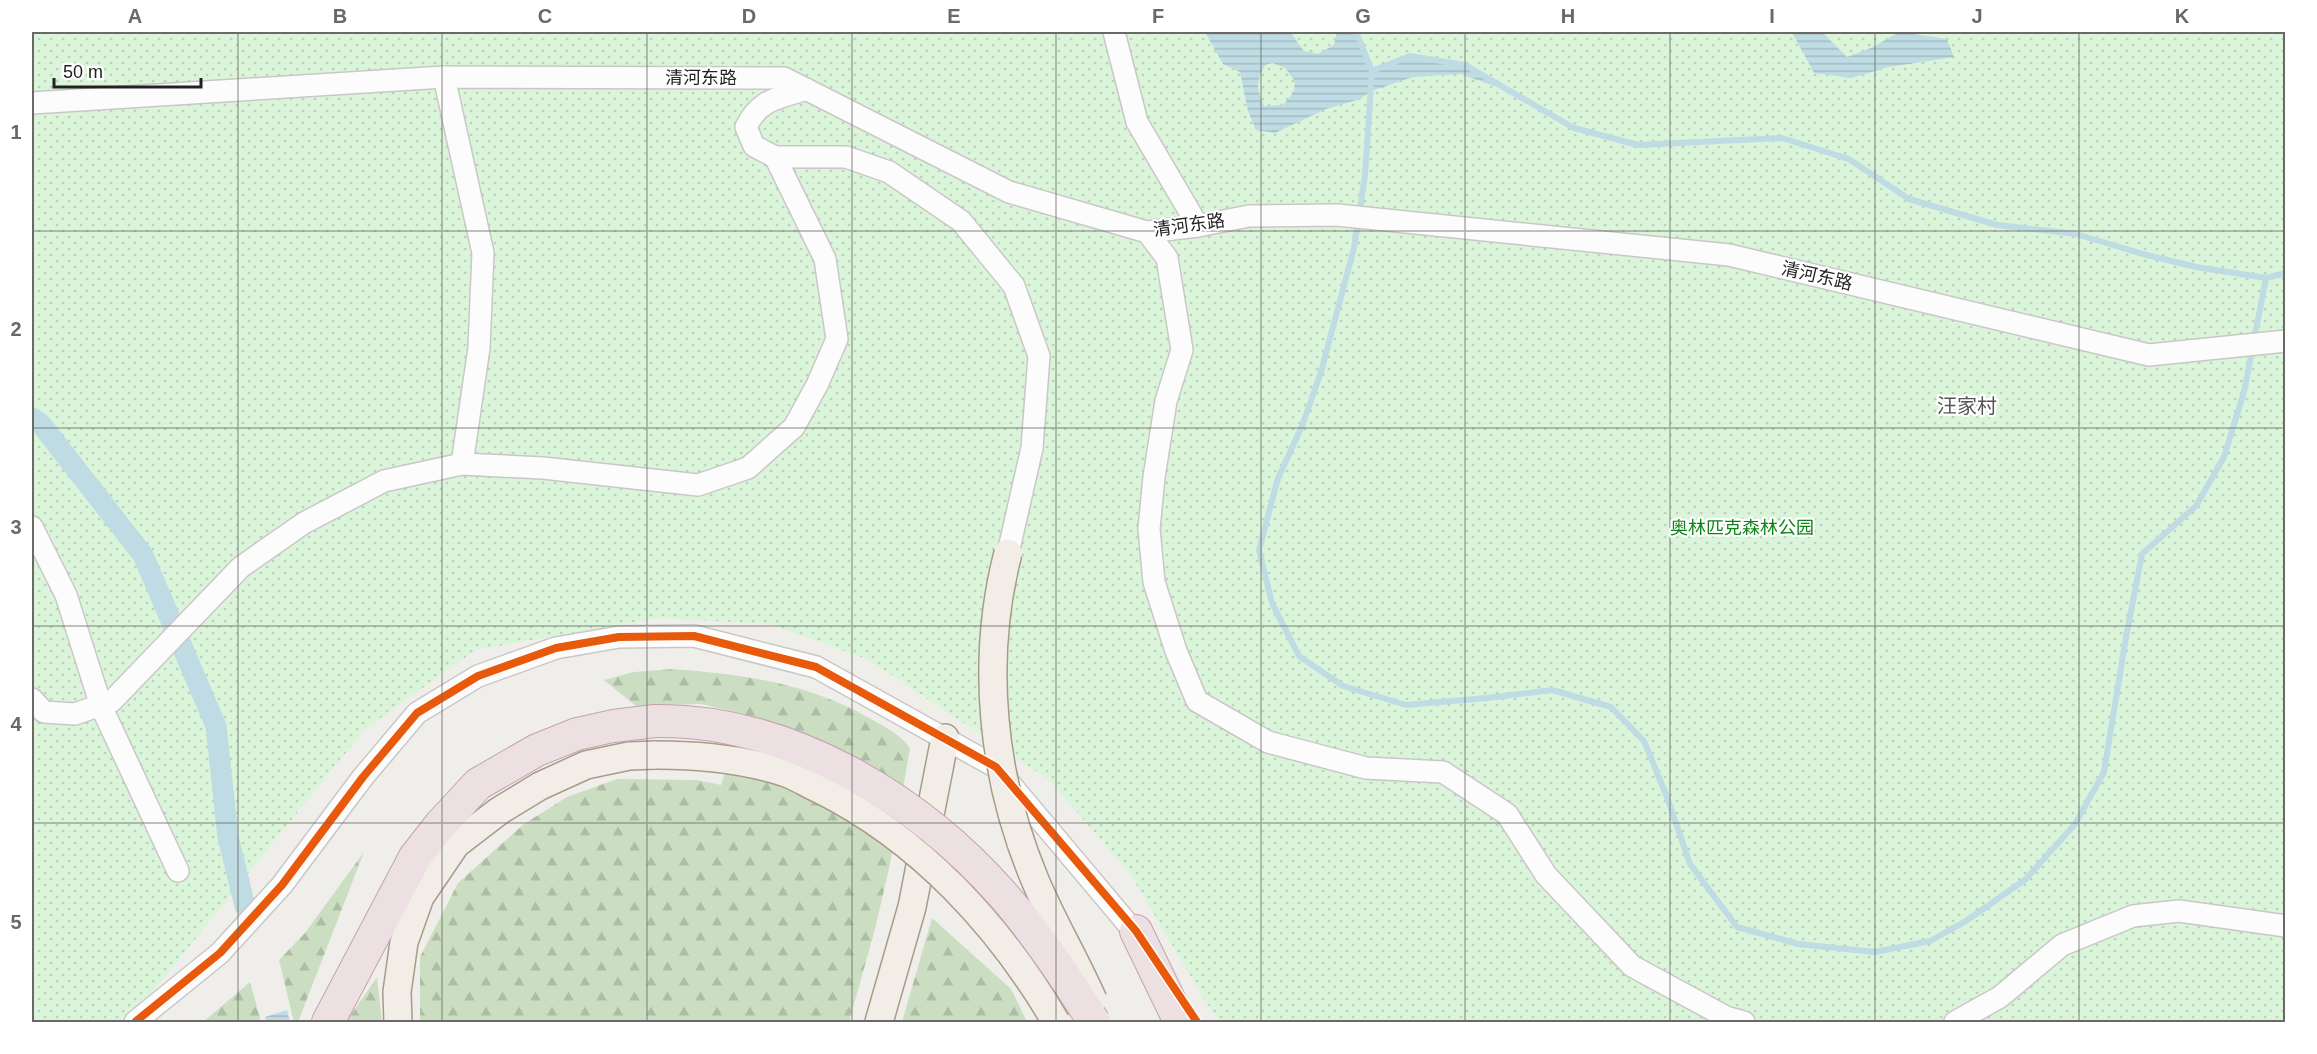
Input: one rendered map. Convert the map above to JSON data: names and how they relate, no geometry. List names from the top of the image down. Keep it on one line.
{"streets":{"street":["清河东路"]},"districts":["汪家村"],"parks":["奥林匹克森林公园"],"scale_bar":"50 m","grid":{"columns":["A","B","C","D","E","F","G","H","I","J","K"],"rows":["1","2","3","4","5"]}}
